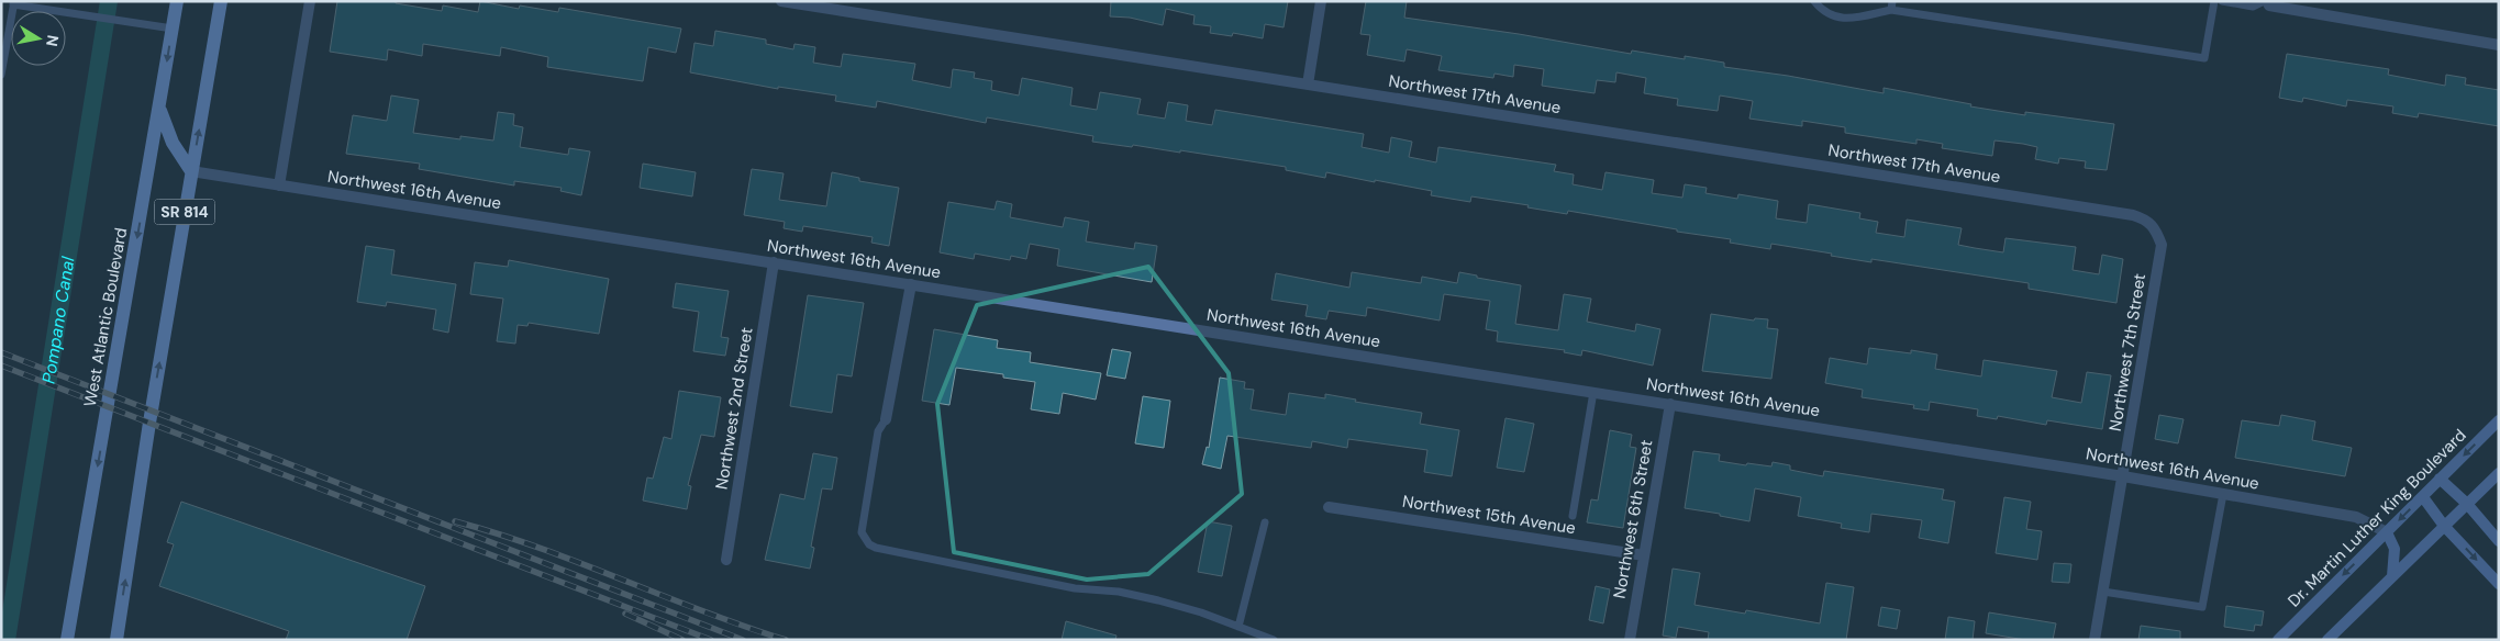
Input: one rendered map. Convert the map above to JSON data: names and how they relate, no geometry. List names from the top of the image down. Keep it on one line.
{"streets":{"main road":["SR 814","West Atlantic Boulevard","Dr. Martin Luther King Boulevard"],"street":["Northwest 17th Avenue","Northwest 16th Avenue","Northwest 7th Street","Northwest 2nd Street","Northwest 15th Avenue","Northwest 6th Street"]},"crossings":[["Northwest 17th Avenue","Northwest 7th Street"],["Northwest 16th Avenue","SR 814"],["Northwest 16th Avenue","Northwest 7th Street"],["Northwest 16th Avenue","Northwest 2nd Street"],["Northwest 16th Avenue","Dr. Martin Luther King Boulevard"],["Northwest 16th Avenue","Northwest 6th Street"],["Northwest 15th Avenue","Northwest 6th Street"]],"water":["Pompano Canal"],"north":"right"}
